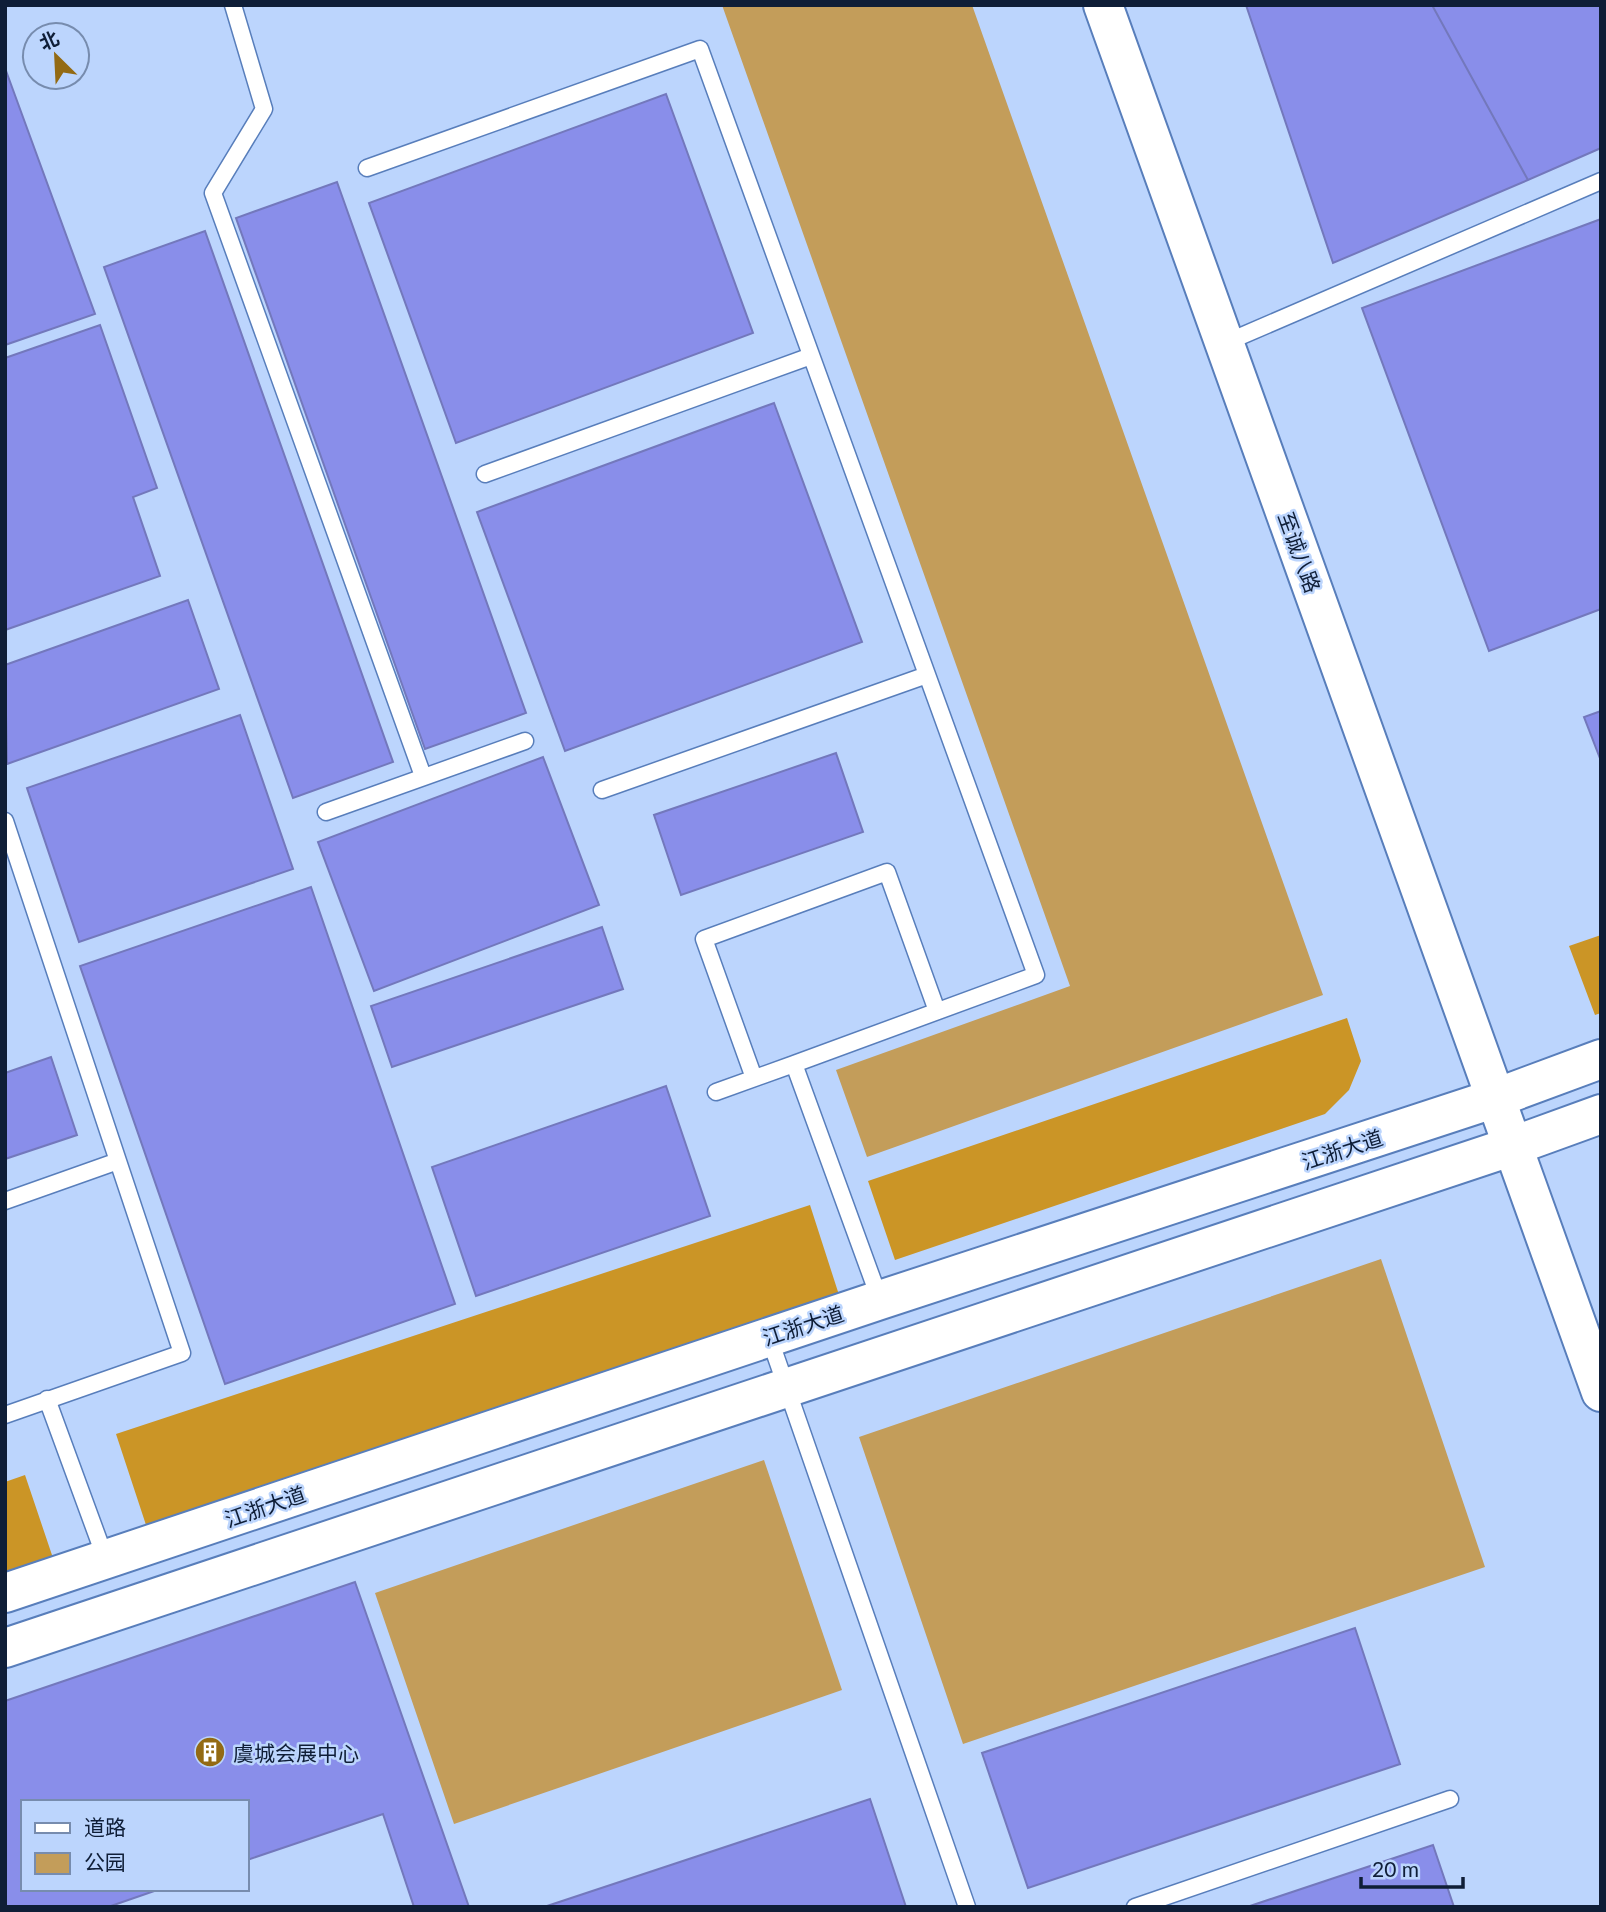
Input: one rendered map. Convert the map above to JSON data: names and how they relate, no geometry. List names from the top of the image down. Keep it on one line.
{"streets":{"main road":["至诚八路","江浙大道"]},"crossings":[["至诚八路","江浙大道"]],"places":{"building":["虞城会展中心"]},"legend":["道路","公园"],"scale_bar":"20 m","north":"top left"}
